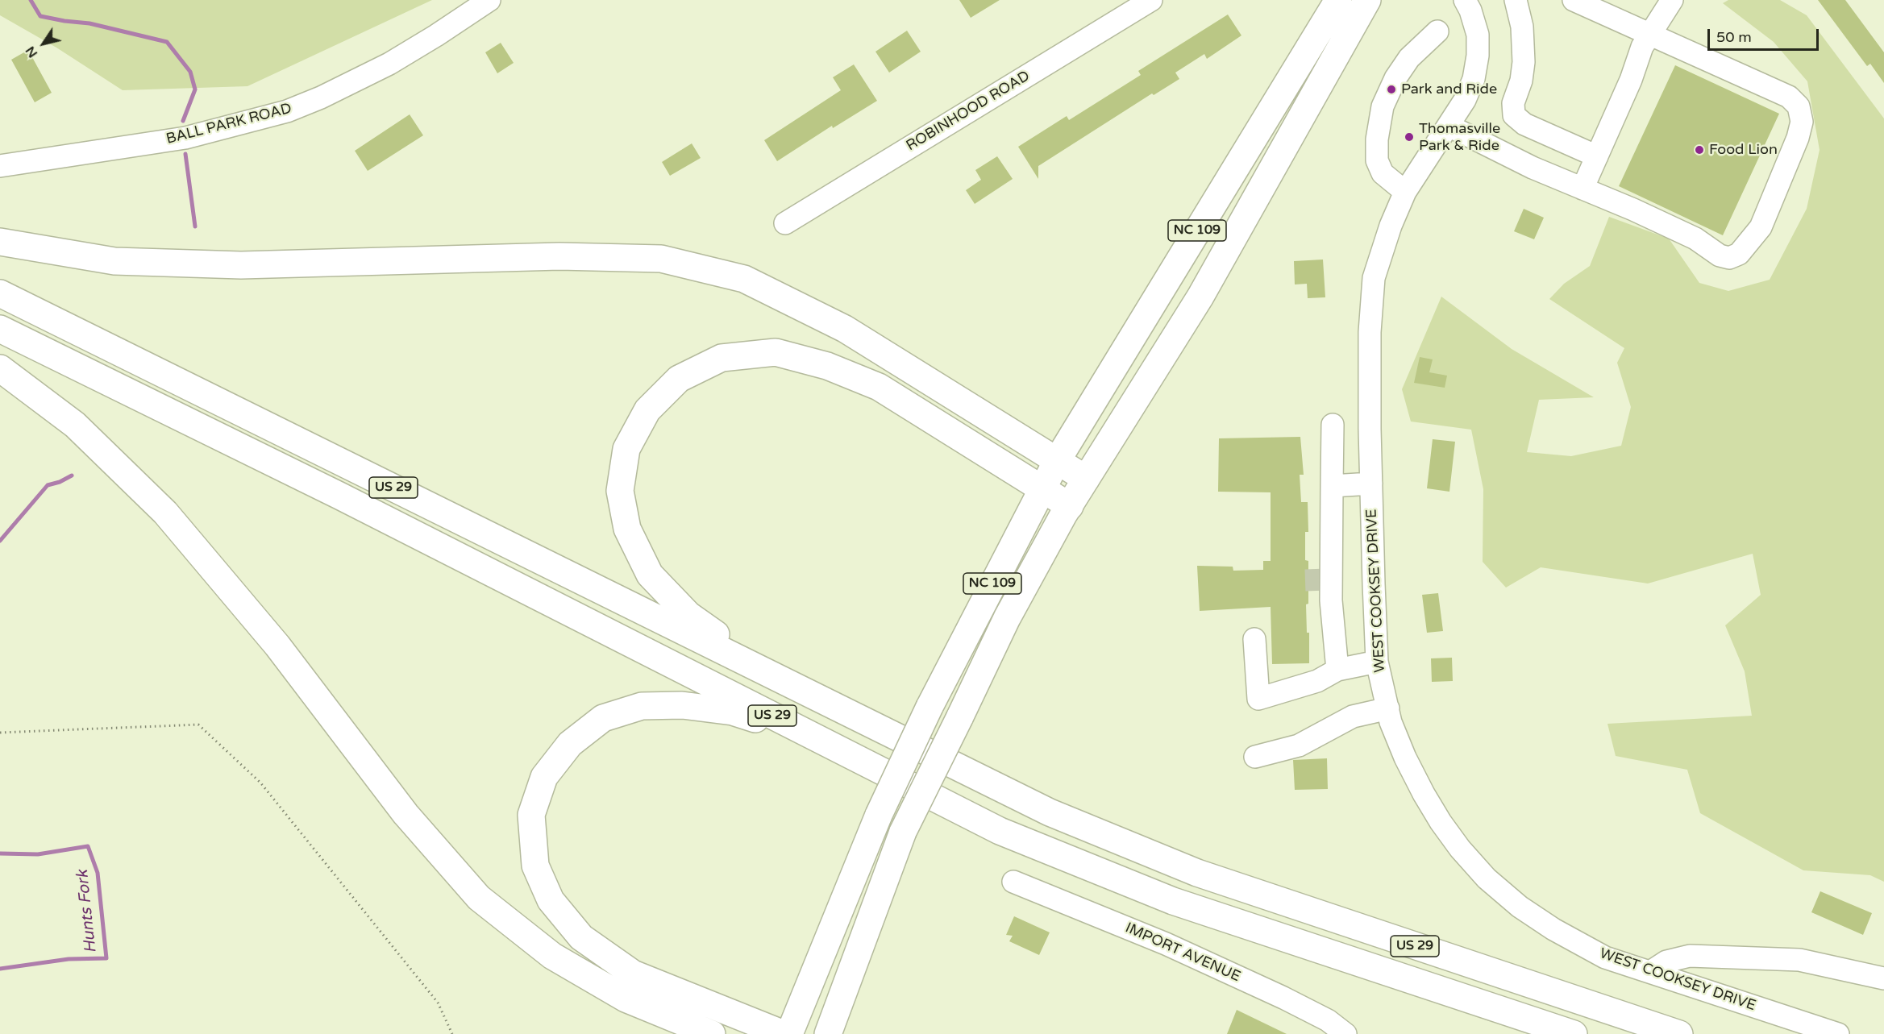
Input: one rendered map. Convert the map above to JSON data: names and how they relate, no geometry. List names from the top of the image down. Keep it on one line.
{"streets":{"main road":["NC 109","US 29"],"street":["ROBINHOOD ROAD","BALL PARK ROAD","WEST COOKSEY DRIVE","IMPORT AVENUE"]},"water":["Hunts Fork"],"places":["Park and Ride","Thomasville Park & Ride","Food Lion"],"scale_bar":"50 m","north":"bottom left"}
